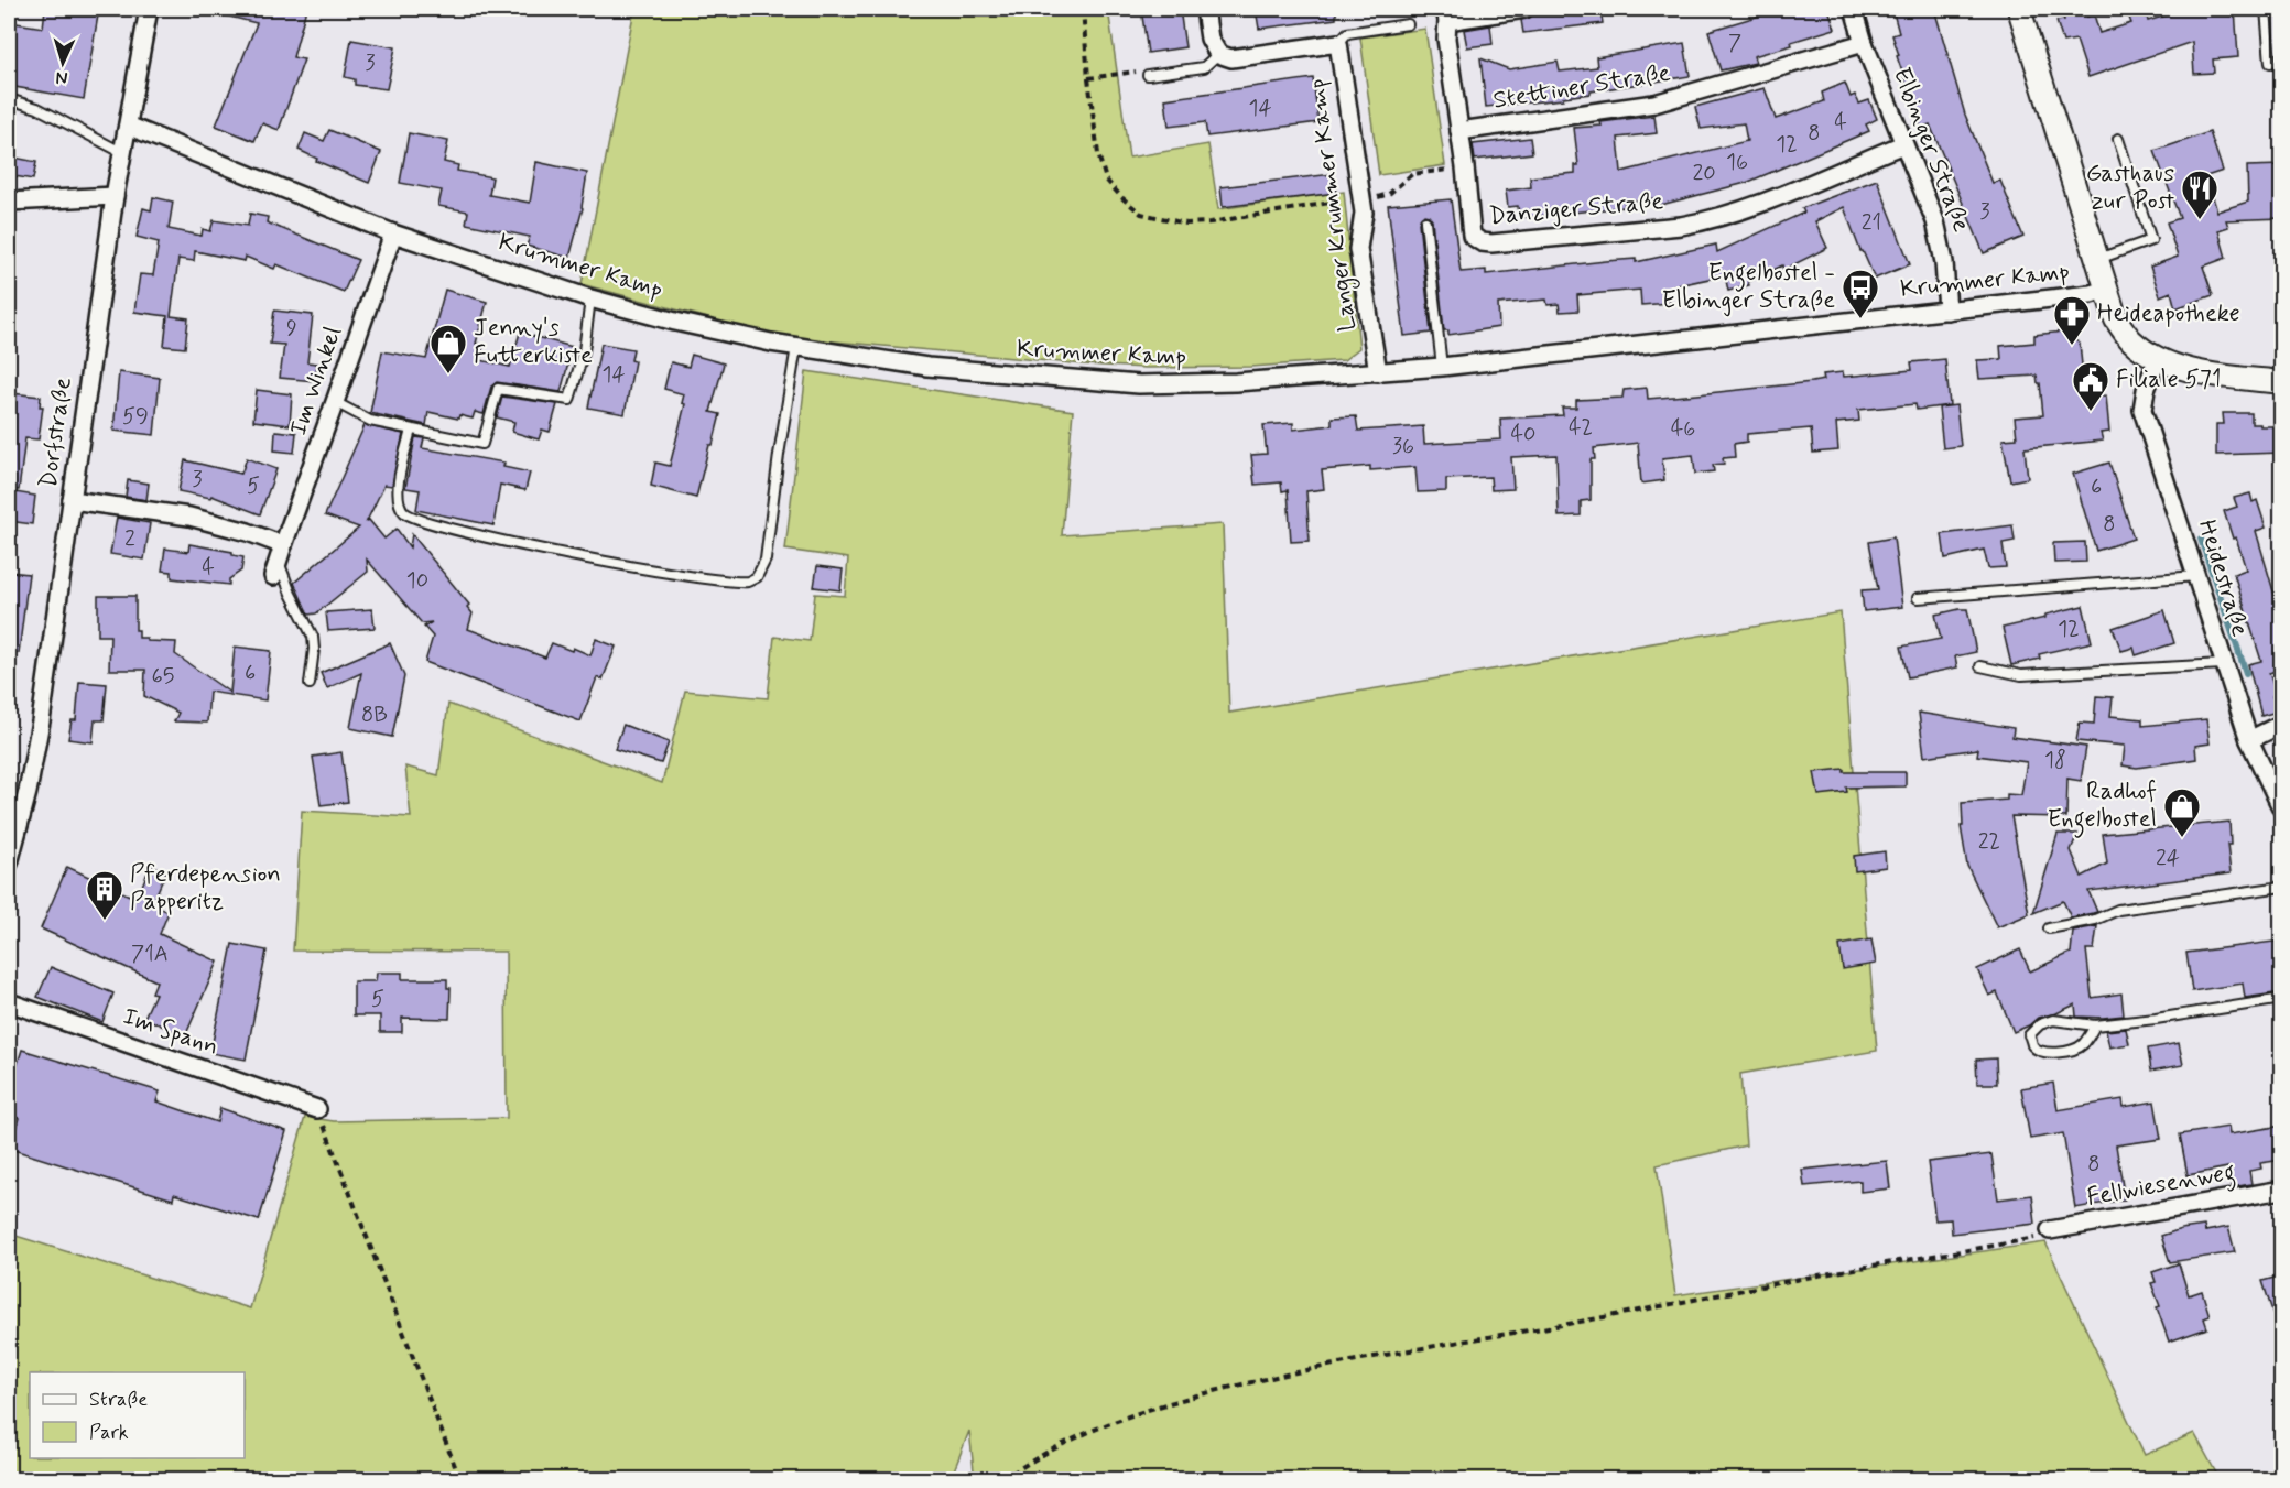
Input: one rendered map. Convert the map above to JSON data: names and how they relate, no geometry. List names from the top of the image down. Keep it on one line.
{"streets":{"street":["Stettiner Straße","Elbinger Straße","Langer Krummer Kamp","Danziger Straße","Krummer Kamp","Im Winkel","Dorfstraße","Heidestraße","Im Spann","Fellwiesenweg"]},"crossings":[["Stettiner Straße","Elbinger Straße"],["Stettiner Straße","Danziger Straße"],["Elbinger Straße","Danziger Straße"],["Elbinger Straße","Krummer Kamp"],["Langer Krummer Kamp","Krummer Kamp"],["Krummer Kamp","Im Winkel"],["Krummer Kamp","Dorfstraße"]],"places":{"restaurant":["Gasthaus zur Post"],"bus stop":["Engelbostel - Elbinger Straße"],"pharmacy":["Heideapotheke"],"shop":["Jenny's Futterkiste","Radhof Engelbostel"],"public building":["Filiale 571"],"building":["Pferdepension Papperitz"]},"house_numbers":["7","3","14","4","8","12","16","20","3","21","9","14","59","42","46","40","36","3","5","6","8","2","4","10","12","6","65","8B","18","22","24","71A","5","8"],"legend":["Straße","Park"],"north":"bottom"}
